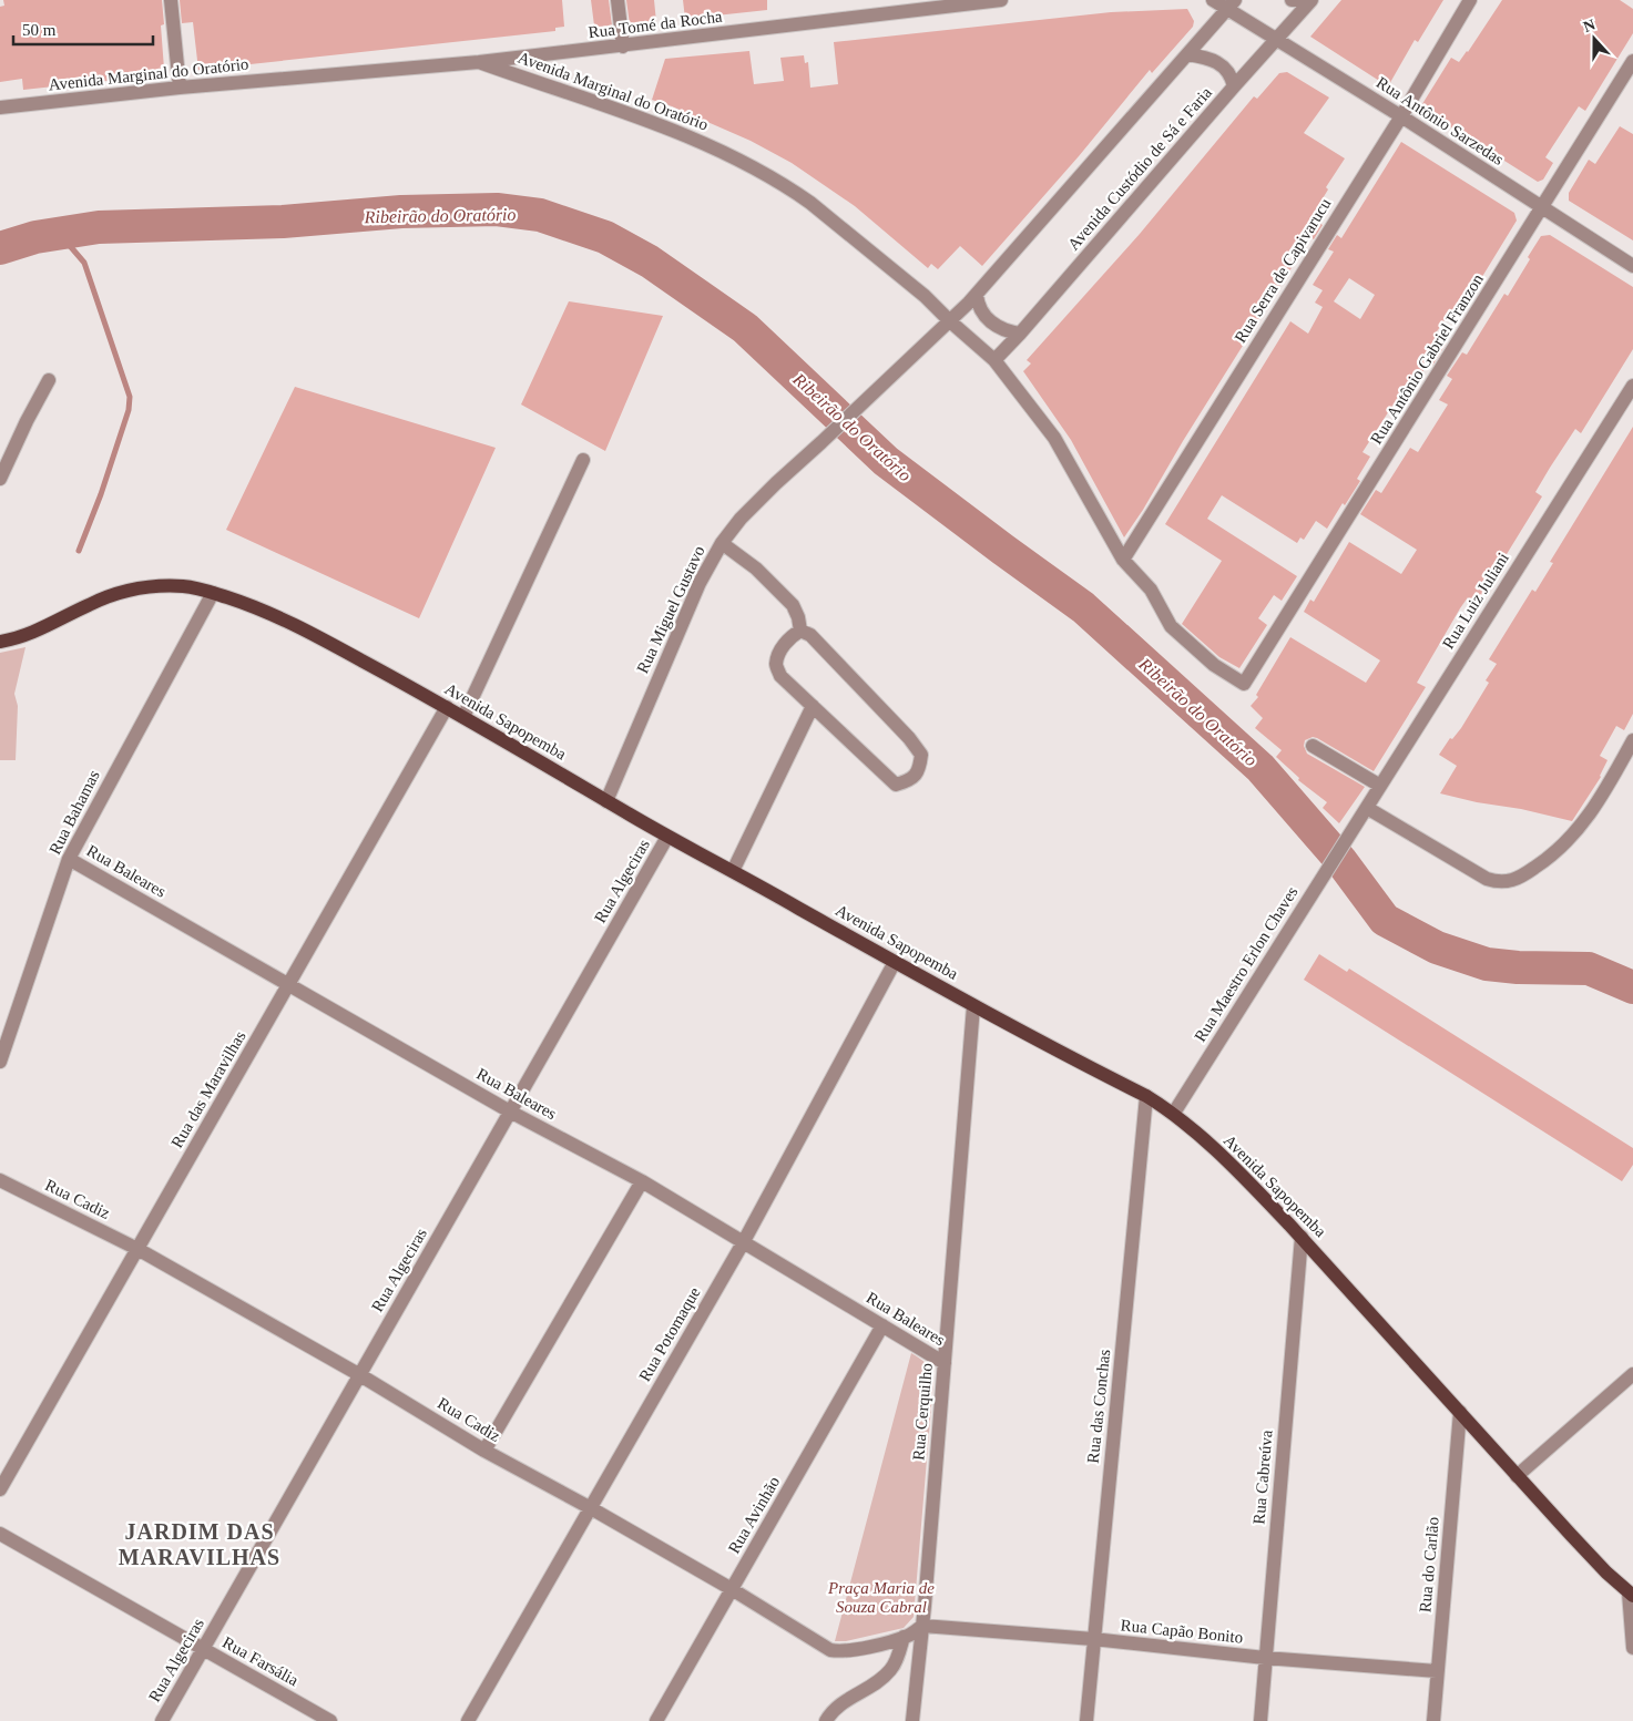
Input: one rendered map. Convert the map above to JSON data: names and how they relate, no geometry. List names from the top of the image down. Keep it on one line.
{"streets":{"main road":["Avenida Sapopemba"],"street":["Rua Tomé da Rocha","Avenida Marginal do Oratório","Rua Antônio Sarzedas","Avenida Custódio de Sá e Faria","Rua Serra de Capivarucu","Rua Antônio Gabriel Franzon","Rua Luiz Juliani","Rua Miguel Gustavo","Rua Bahamas","Rua Baleares","Rua Algeciras","Rua Maestro Erlon Chaves","Rua das Maravilhas","Rua Cadiz","Rua Potomaque","Rua das Conchas","Rua Cerquilho","Rua Cabreúva","Rua Avinhão","Rua do Carlão","Rua Capão Bonito","Rua Farsália"]},"crossings":[["Rua Tomé da Rocha","Avenida Marginal do Oratório"],["Avenida Marginal do Oratório","Avenida Custódio de Sá e Faria"],["Avenida Marginal do Oratório","Rua Serra de Capivarucu"],["Avenida Marginal do Oratório","Rua Antônio Gabriel Franzon"],["Avenida Marginal do Oratório","Rua Miguel Gustavo"],["Rua Antônio Sarzedas","Avenida Custódio de Sá e Faria"],["Rua Antônio Sarzedas","Rua Serra de Capivarucu"],["Rua Antônio Sarzedas","Rua Antônio Gabriel Franzon"],["Rua Luiz Juliani","Rua Maestro Erlon Chaves"],["Rua Miguel Gustavo","Avenida Sapopemba"],["Avenida Sapopemba","Rua Bahamas"],["Avenida Sapopemba","Rua Algeciras"],["Avenida Sapopemba","Rua Maestro Erlon Chaves"],["Avenida Sapopemba","Rua das Maravilhas"],["Avenida Sapopemba","Rua Potomaque"],["Avenida Sapopemba","Rua das Conchas"],["Avenida Sapopemba","Rua Cerquilho"],["Avenida Sapopemba","Rua Cabreúva"],["Avenida Sapopemba","Rua do Carlão"],["Rua Bahamas","Rua Baleares"],["Rua Baleares","Rua Algeciras"],["Rua Baleares","Rua das Maravilhas"],["Rua Baleares","Rua Potomaque"],["Rua Baleares","Rua Cerquilho"],["Rua Baleares","Rua Avinhão"],["Rua Algeciras","Rua Cadiz"],["Rua Algeciras","Rua Farsália"],["Rua das Maravilhas","Rua Cadiz"],["Rua Cadiz","Rua Potomaque"],["Rua Cadiz","Rua Cerquilho"],["Rua Cadiz","Rua Avinhão"],["Rua Cadiz","Rua Capão Bonito"],["Rua das Conchas","Rua Capão Bonito"],["Rua Cerquilho","Rua Capão Bonito"],["Rua Cabreúva","Rua Capão Bonito"],["Rua do Carlão","Rua Capão Bonito"]],"districts":["JARDIM DAS MARAVILHAS"],"water":["Ribeirão do Oratório"],"parks":["Praça Maria de Souza Cabral"],"scale_bar":"50 m","north":"top"}
